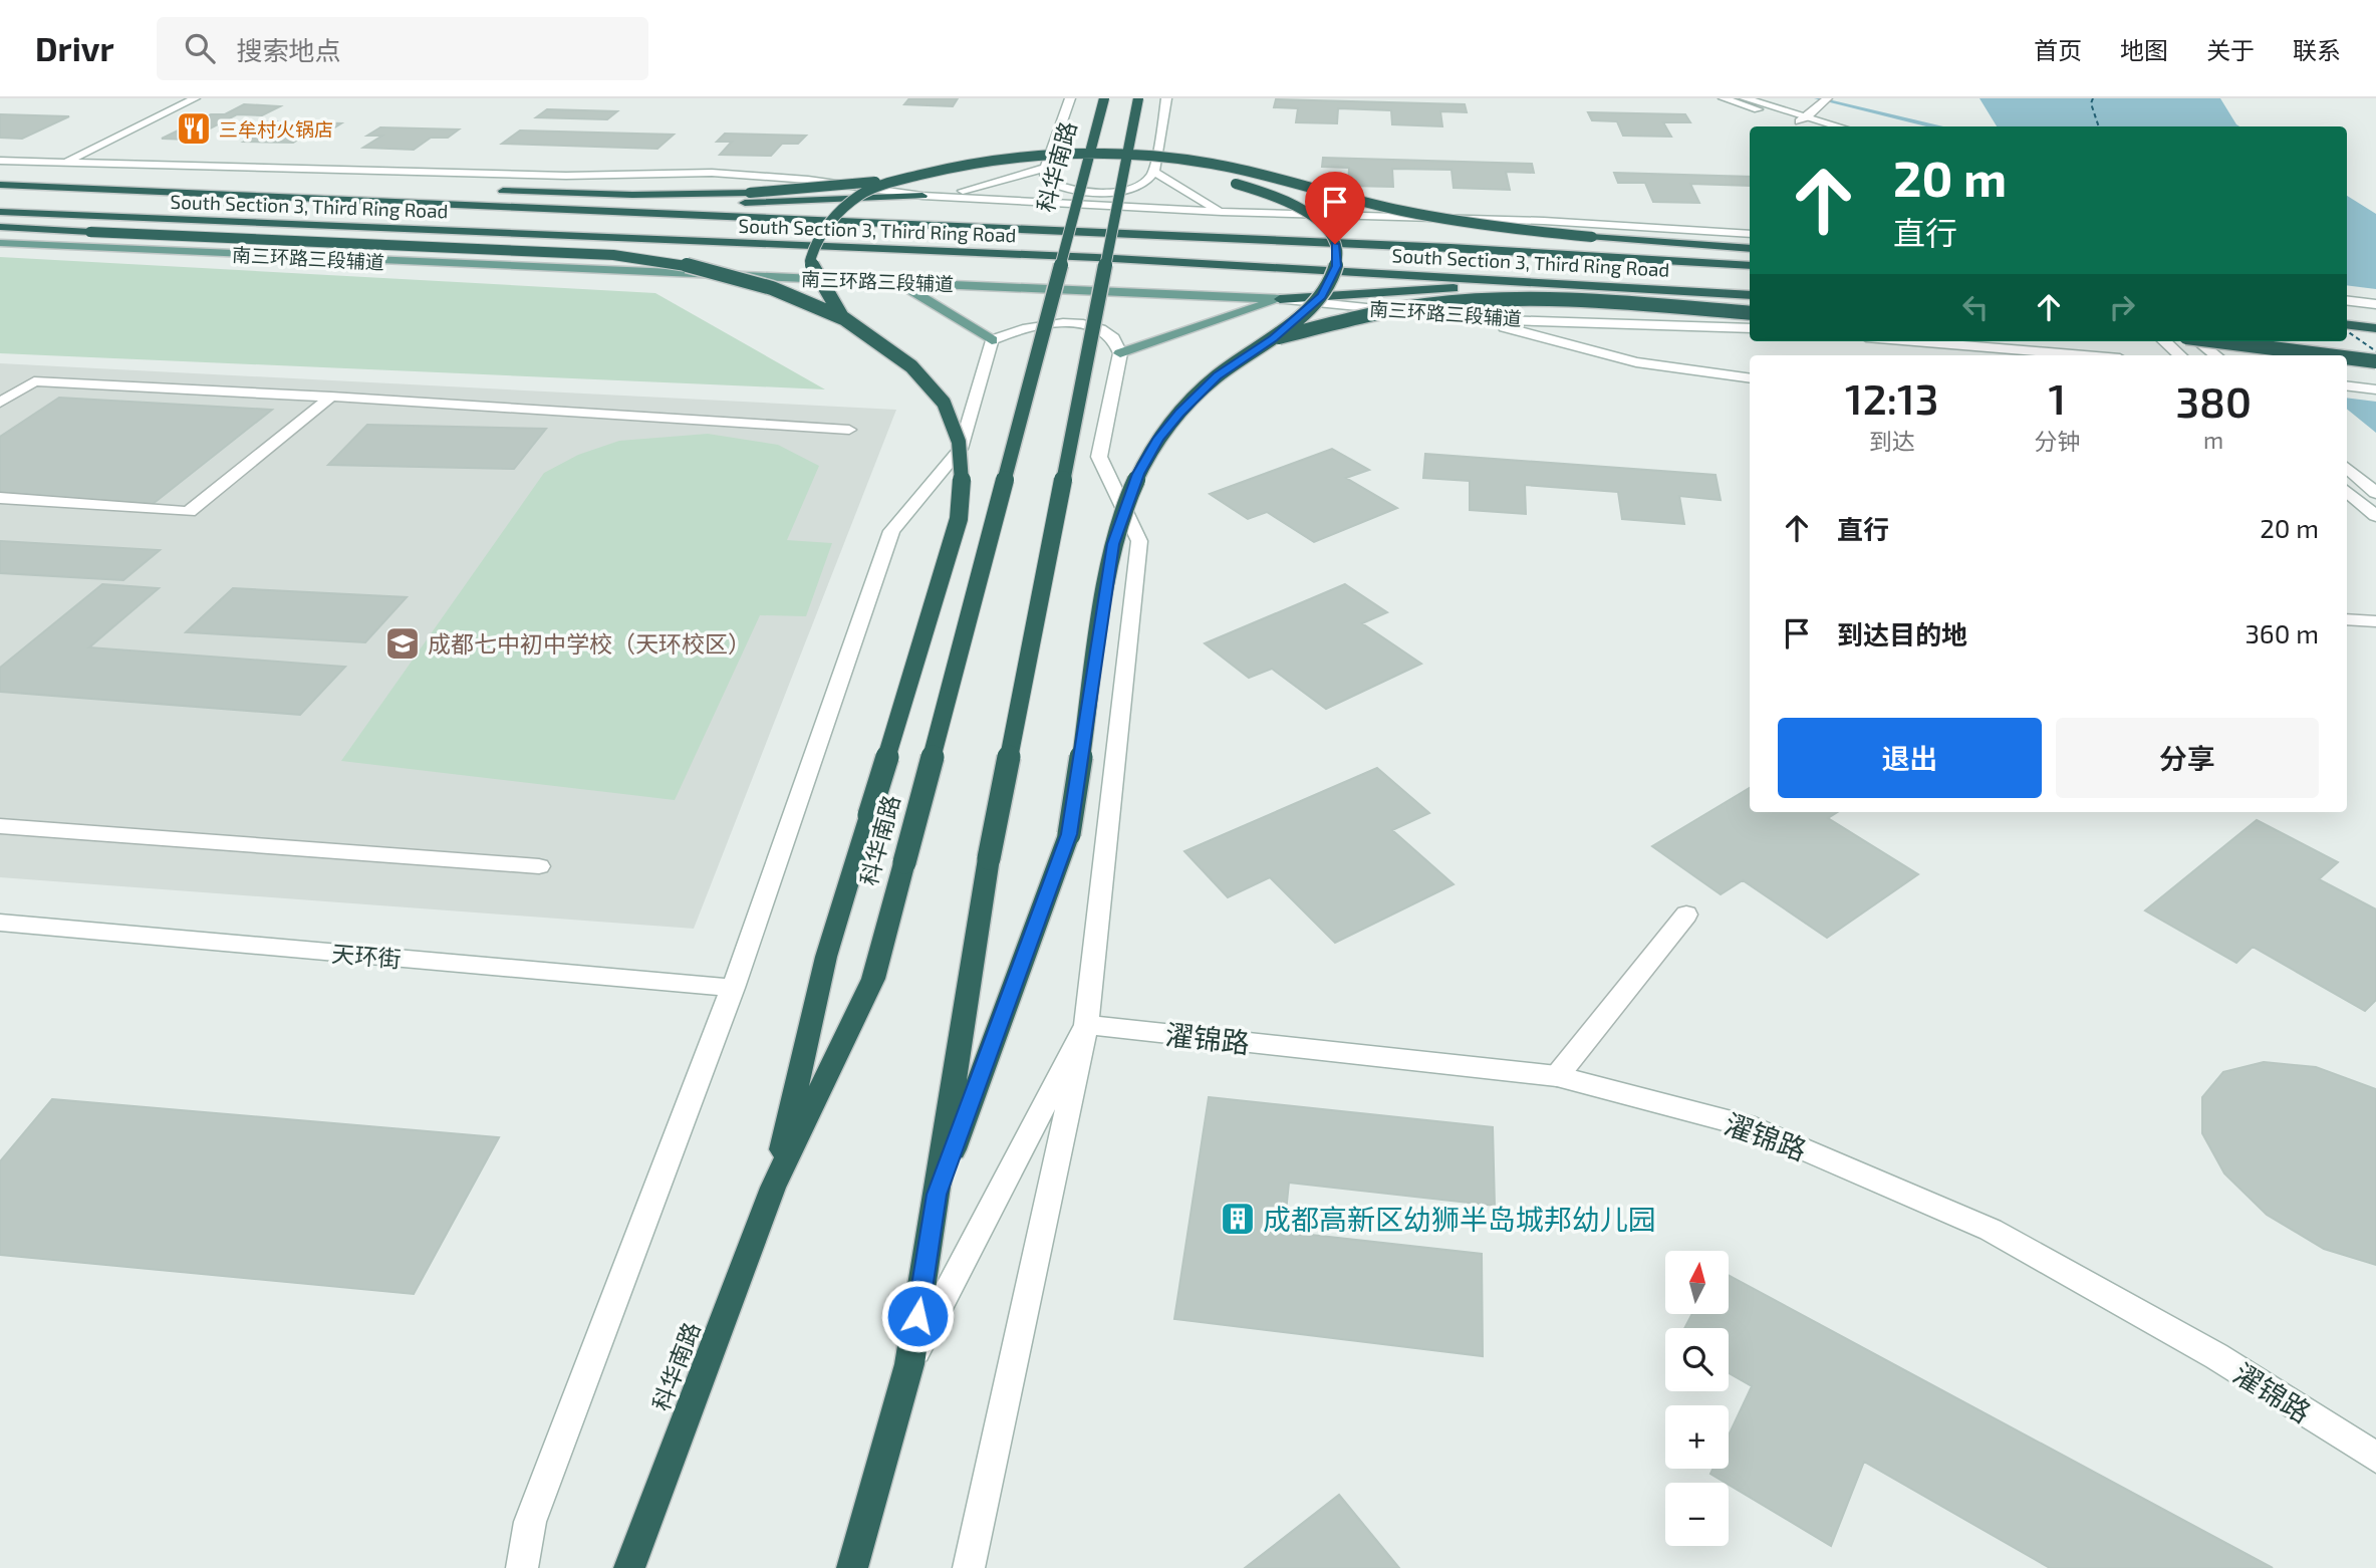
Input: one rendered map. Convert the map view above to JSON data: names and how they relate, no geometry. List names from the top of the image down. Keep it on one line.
{"streets":{"highway":["科华南路","South Section 3, Third Ring Road"],"main road":["南三环路三段辅道","天环街","濯锦路"]},"places":{"restaurant":["三牟村火锅店"],"school or university":["成都七中初中学校（天环校区）"],"building":["成都高新区幼狮半岛城邦幼儿园"]},"north":"top","page":{"header":"Drivr","search":"搜索地点","nav":["首页","地图","关于","联系"],"turn":["20 m","直行"],"eta":["12:13","到达","1","分钟","380","m"],"list":[{"name":"直行","value":"20 m"},{"name":"到达目的地","value":"360 m"}],"buttons":["退出","分享"],"map_buttons":["+","−"]}}
